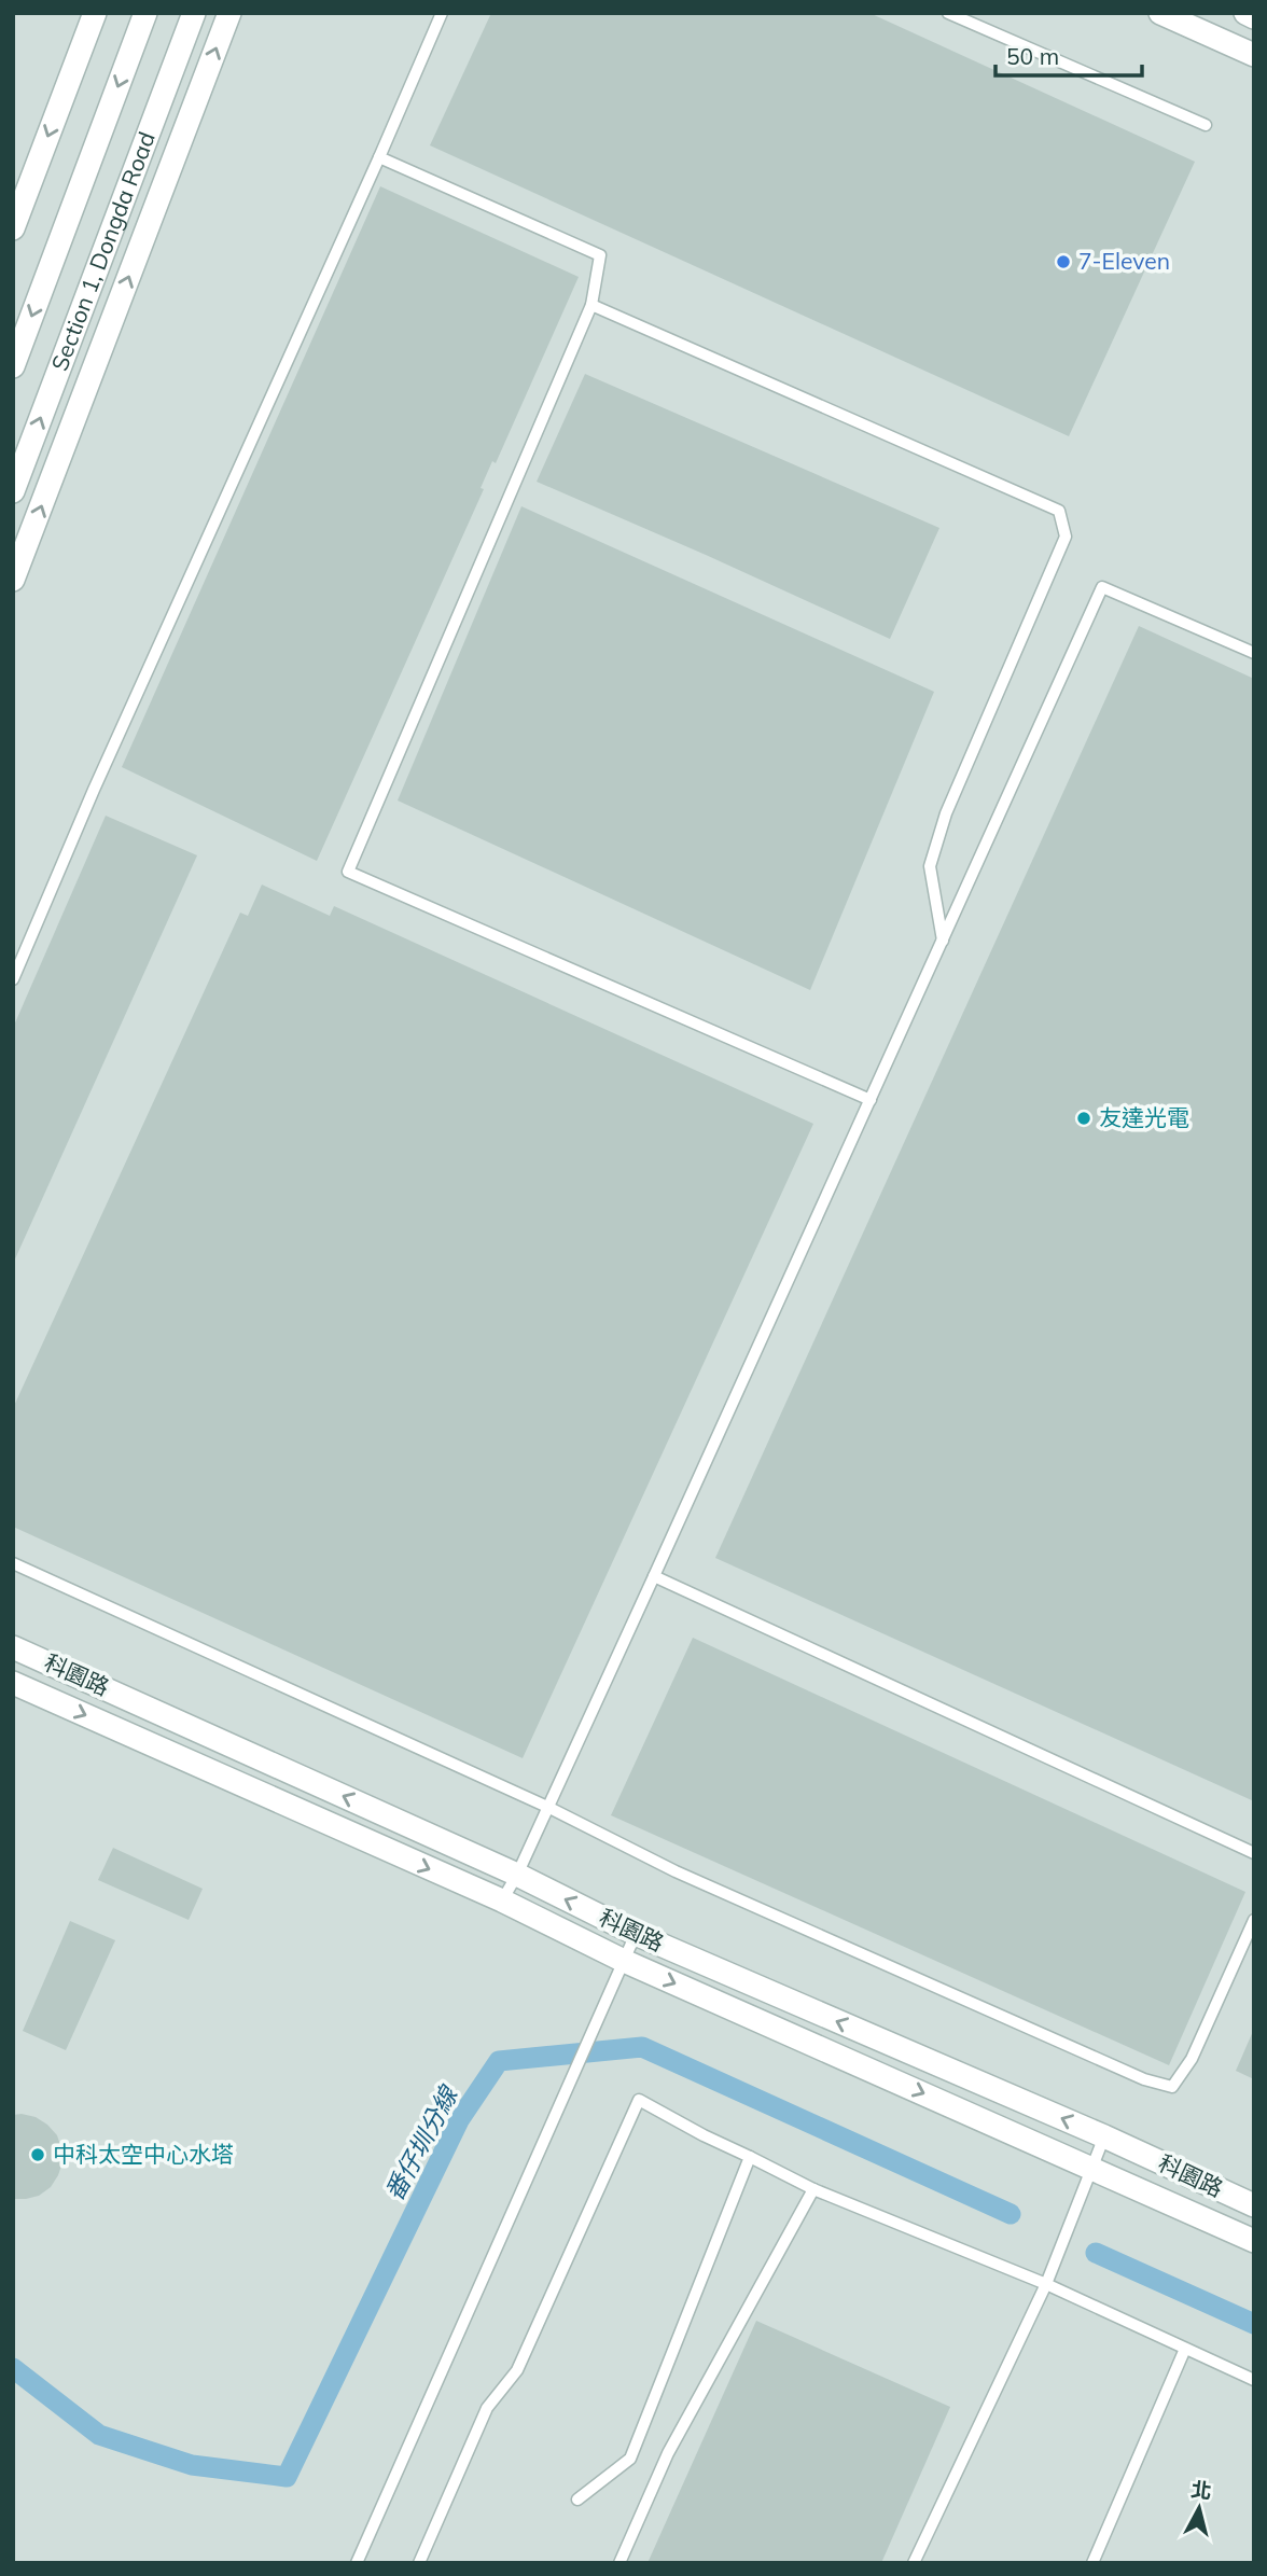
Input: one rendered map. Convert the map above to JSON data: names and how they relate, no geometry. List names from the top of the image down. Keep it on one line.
{"streets":{"street":["Section 1, Dongda Road","科園路"]},"water":["番仔圳分線"],"places":["7-Eleven","友達光電","中科太空中心水塔"],"scale_bar":"50 m","north":"top"}
